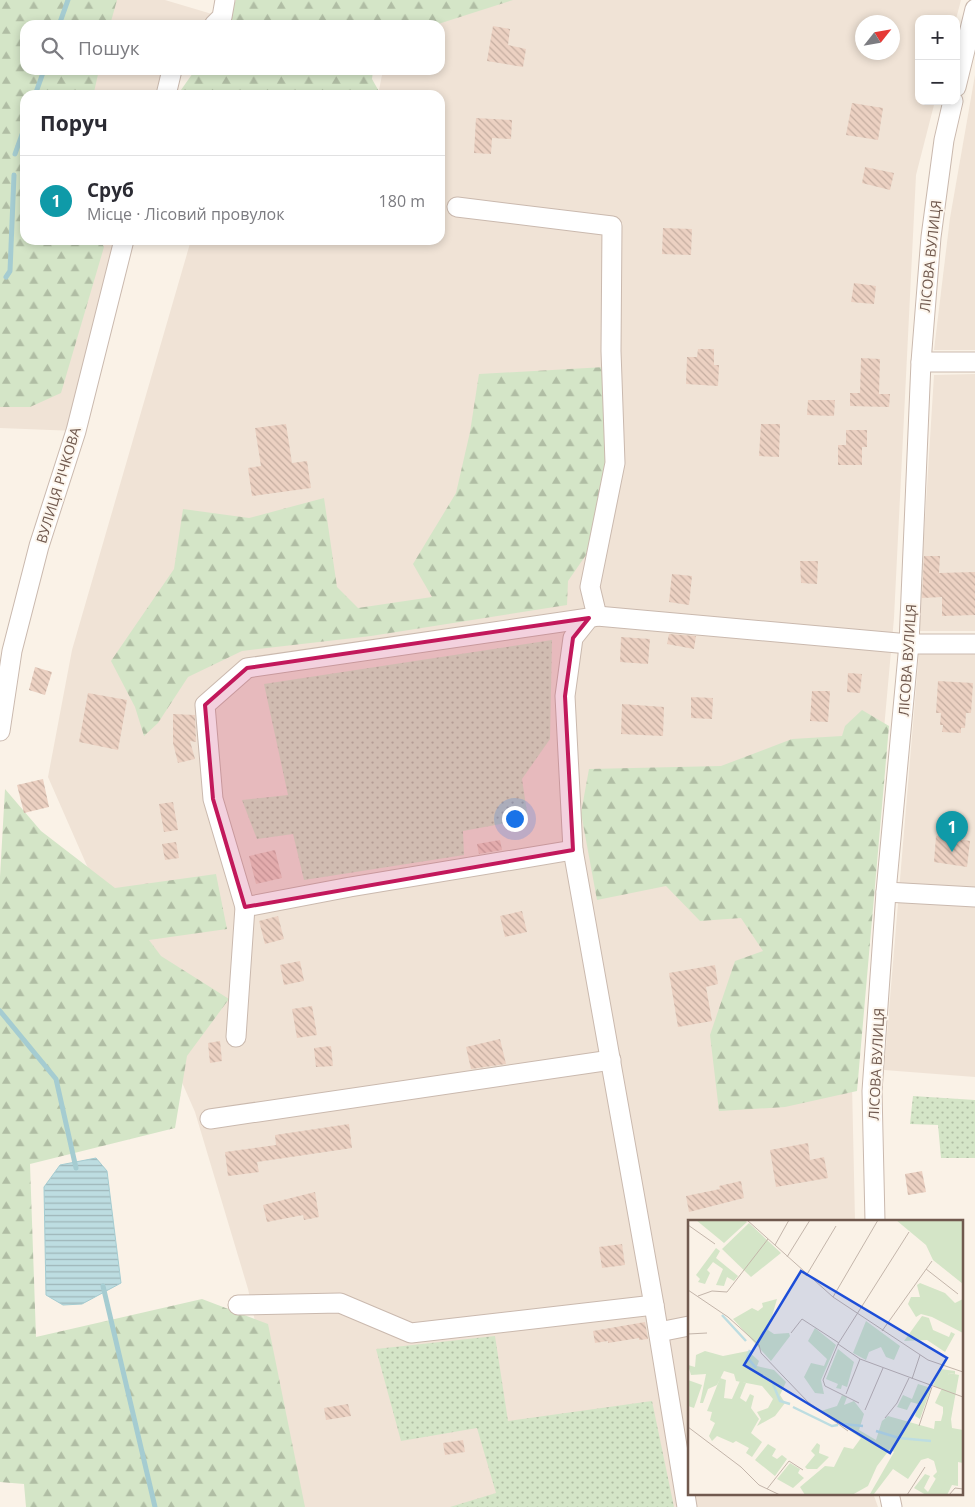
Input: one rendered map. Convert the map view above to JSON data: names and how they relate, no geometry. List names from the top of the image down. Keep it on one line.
{"streets":{"street":["ЛІСОВА ВУЛИЦЯ","ВУЛИЦЯ РІЧКОВА"]},"north":"top right","page":{"map_buttons":["+","−"],"search":"Пошук","heading":"Поруч","list":[{"mark":"1","name":"Сруб","note":"Місце · Лісовий провулок","value":"180 m"}],"pins":"1"}}
